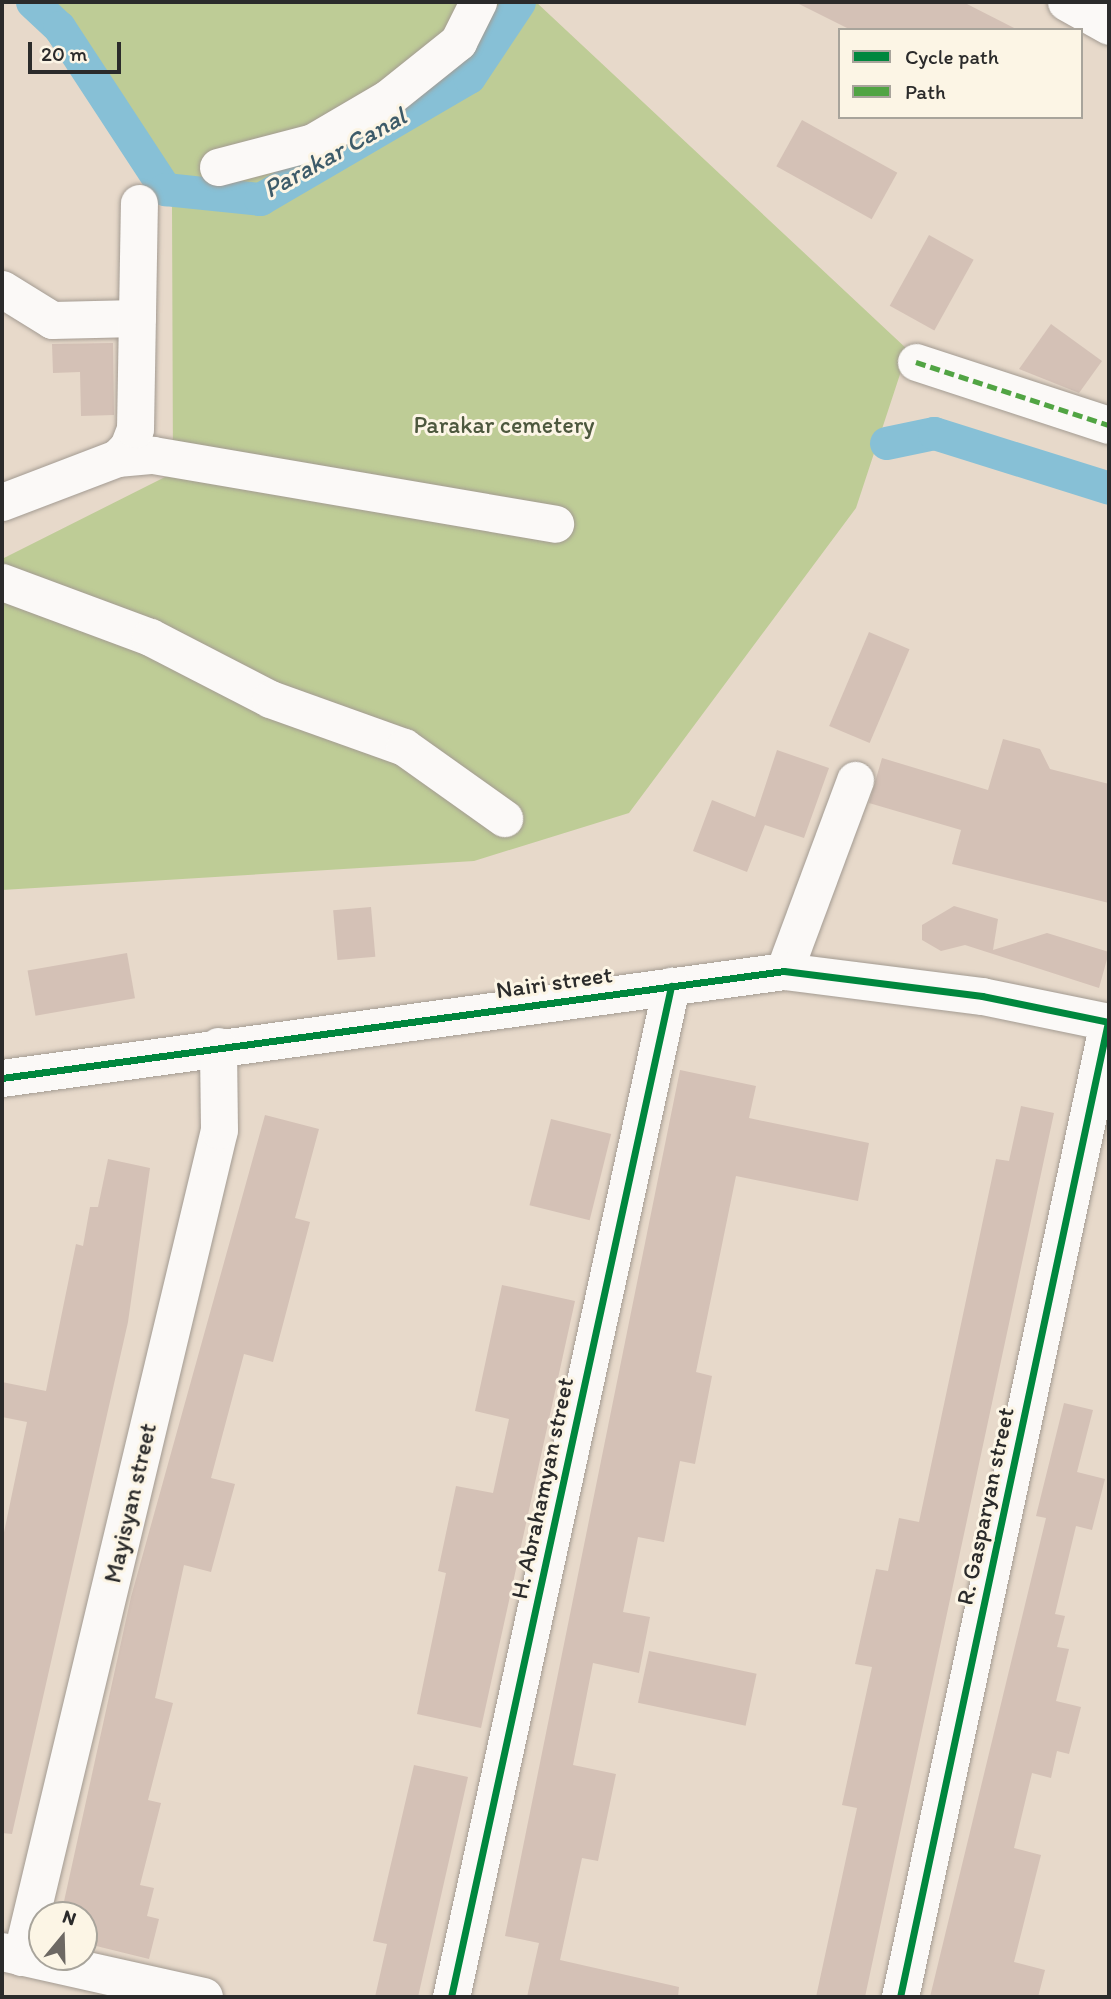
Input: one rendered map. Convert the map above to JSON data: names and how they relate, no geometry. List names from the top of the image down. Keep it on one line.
{"streets":{"street":["Nairi street","H. Abrahamyan street","Mayisyan street","R. Gasparyan street"]},"crossings":[["Nairi street","H. Abrahamyan street"],["Nairi street","Mayisyan street"],["Nairi street","R. Gasparyan street"]],"water":["Parakar Canal"],"parks":["Parakar cemetery"],"legend":["Cycle path","Path"],"scale_bar":"20 m","north":"top"}
